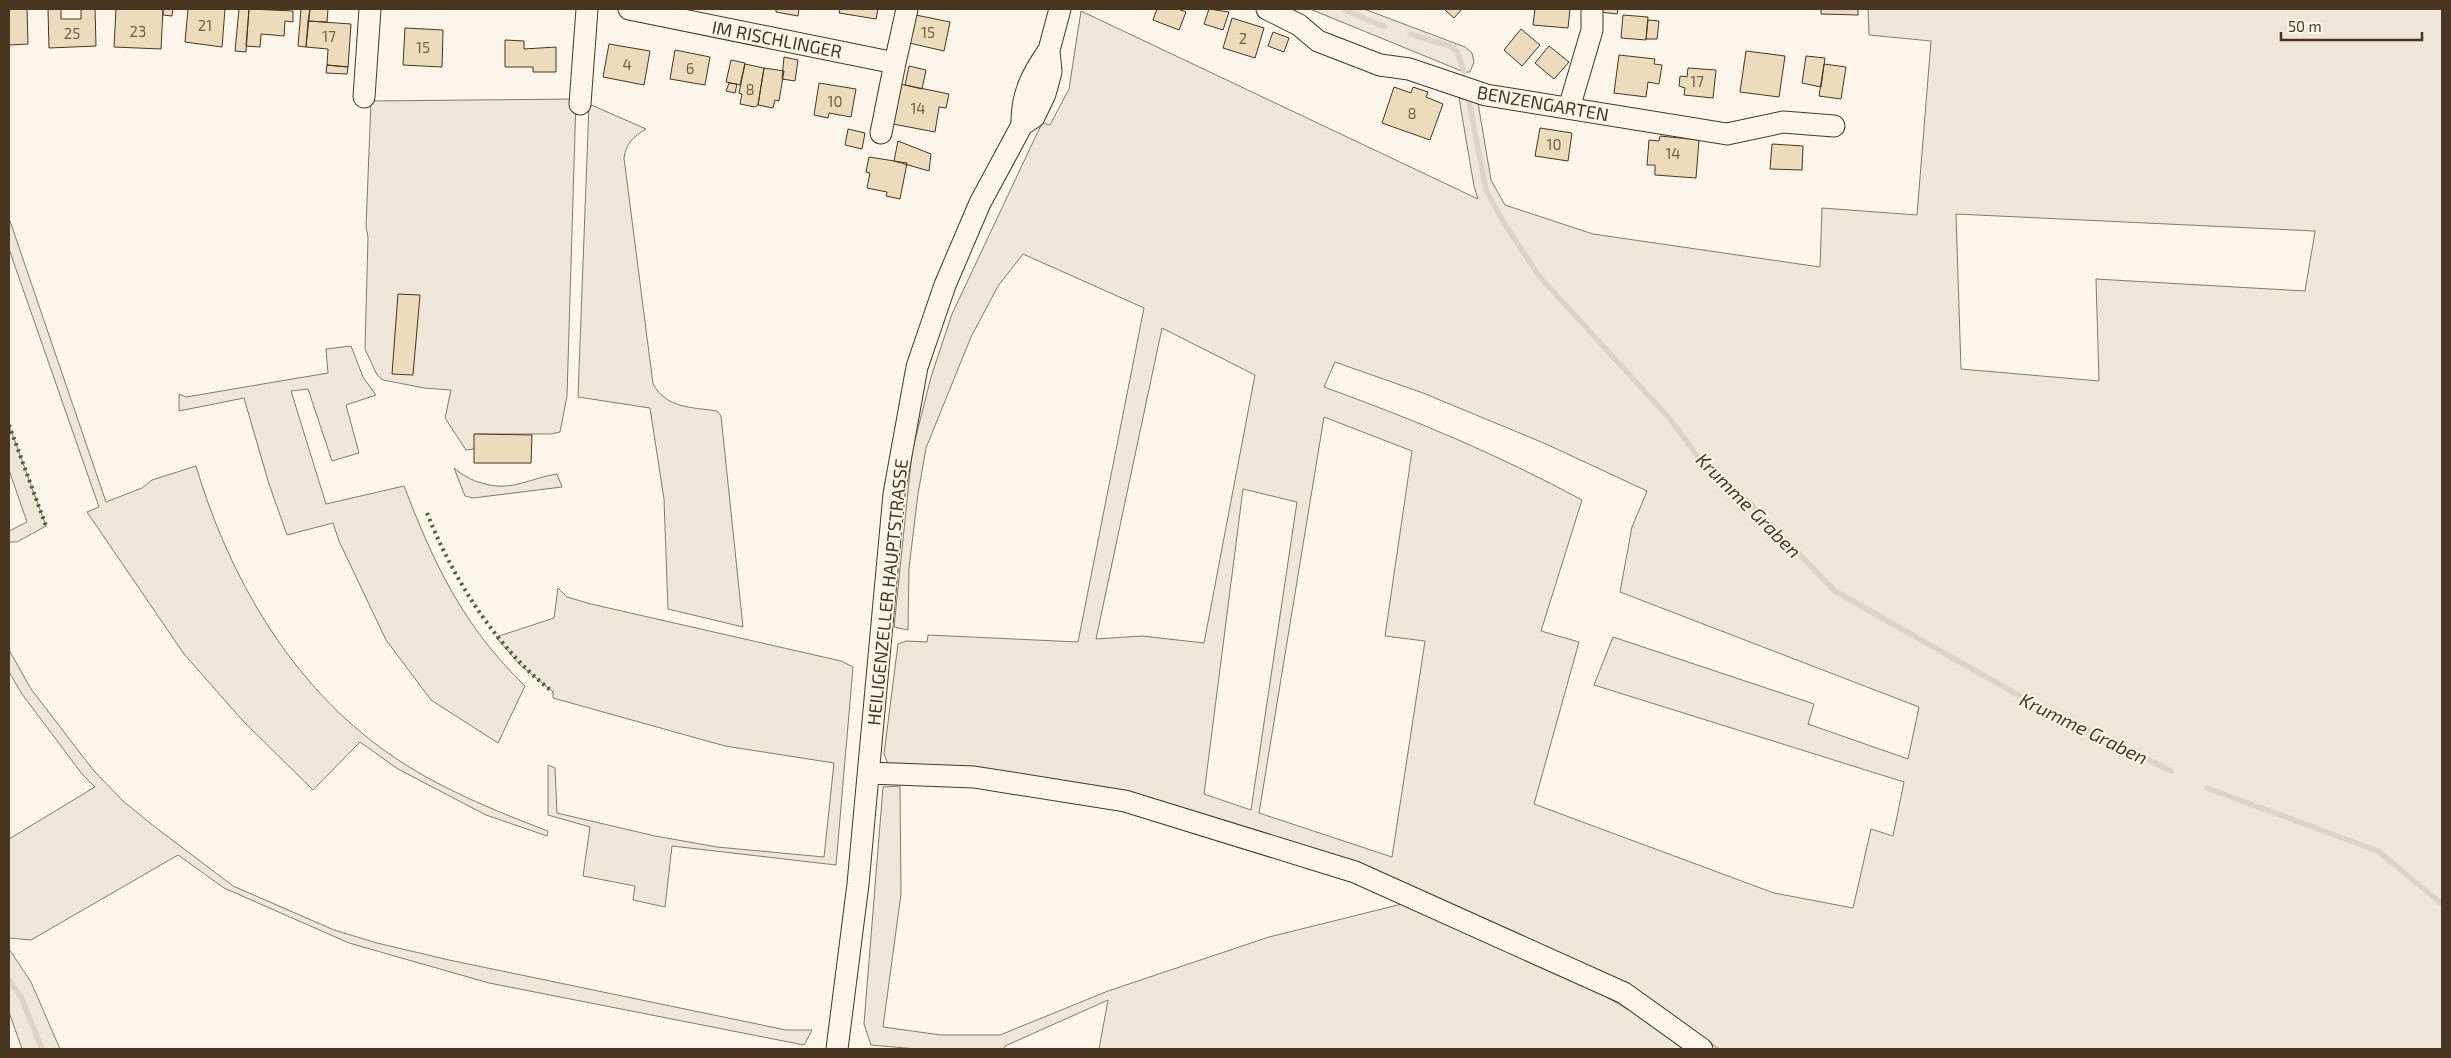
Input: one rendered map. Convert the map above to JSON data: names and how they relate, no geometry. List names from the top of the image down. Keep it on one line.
{"streets":{"street":["IM RISCHLINGER","BENZENGARTEN","HEILIGENZELLER HAUPTSTRASSE"]},"water":["Krumme Graben"],"house_numbers":["21","23","15","25","17","2","15","4","6","17","8","10","14","8","10","14"],"scale_bar":"50 m"}
